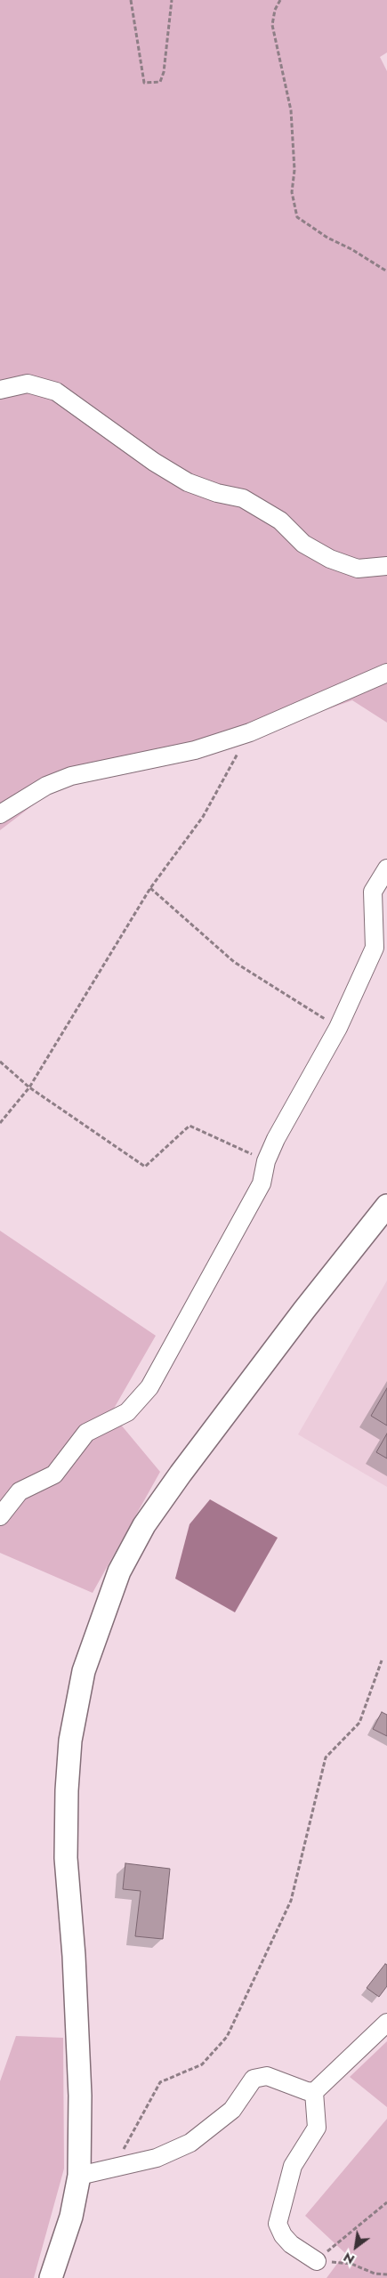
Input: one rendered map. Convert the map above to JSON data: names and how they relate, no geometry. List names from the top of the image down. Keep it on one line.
{"north":"bottom left"}
